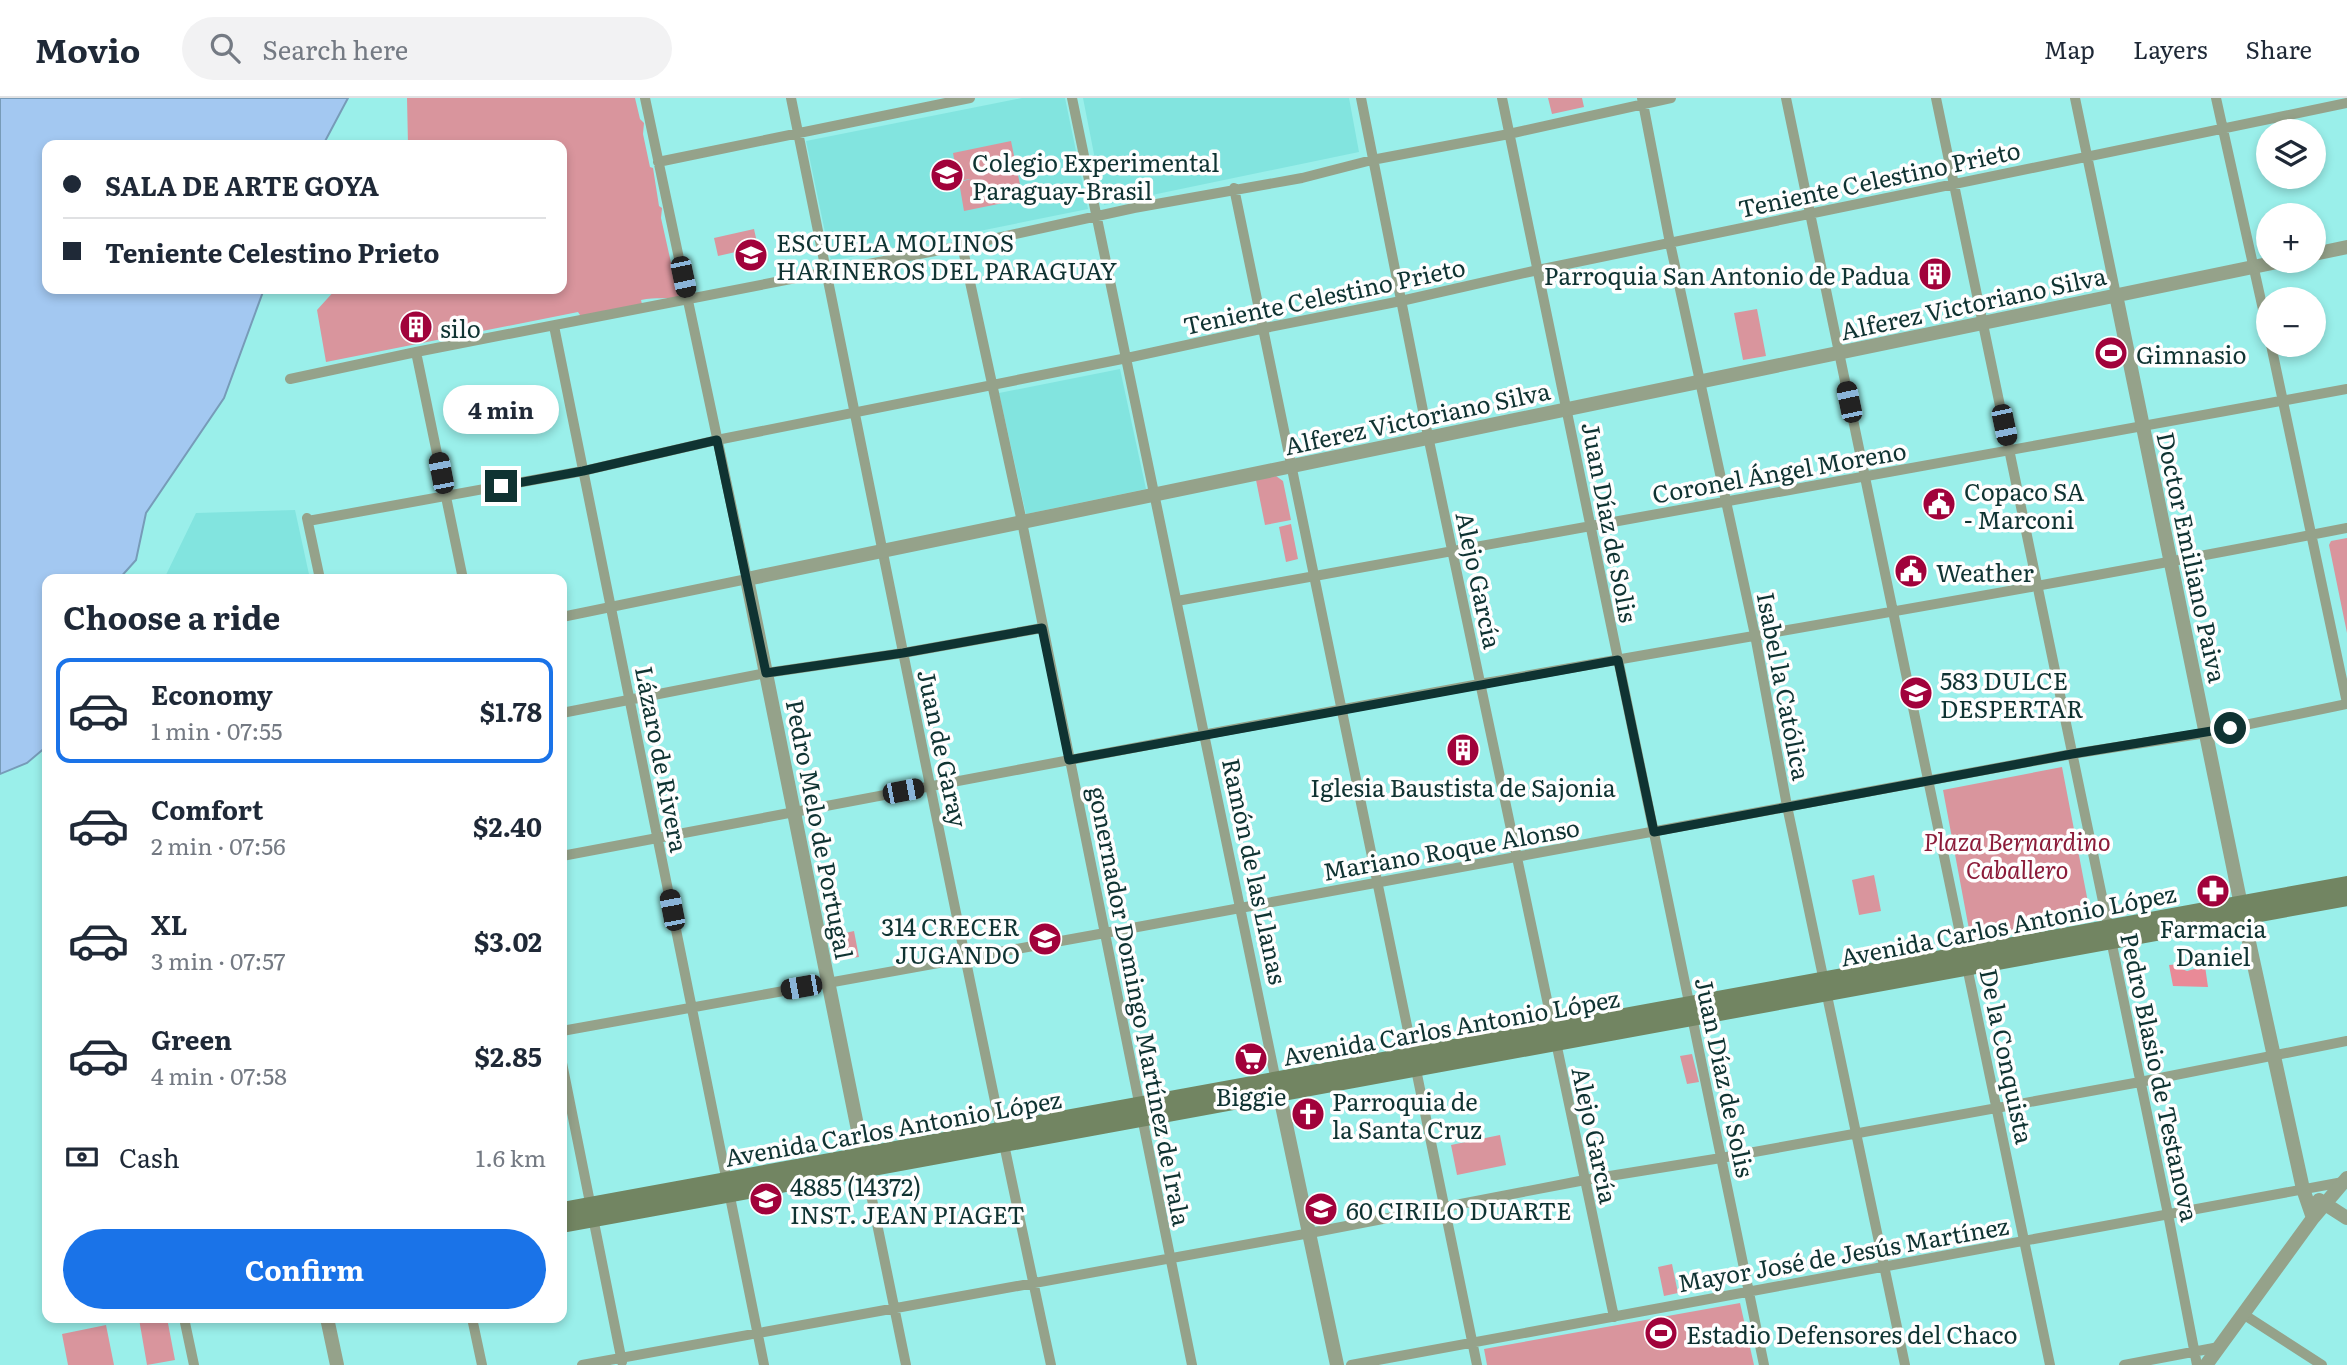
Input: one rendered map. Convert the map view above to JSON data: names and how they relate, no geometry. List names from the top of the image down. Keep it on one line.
{"streets":{"main road":["Avenida Carlos Antonio López"],"street":["Teniente Celestino Prieto","Alferez Victoriano Silva","Coronel Ángel Moreno","Juan Díaz de Solis","Doctor Emiliano Paiva","Alejo García","Isabel la Católica","Juan de Garay","Lázaro de Rivera","Pedro Melo de Portugal","Mariano Roque Alonso","Ramón de las Llanas","gonernador Domingo Martínez de Irala","De la Conquista","Pedro Blasio de Testanova","Mayor José de Jesús Martínez"]},"crossings":[["Teniente Celestino Prieto","Juan Díaz de Solis"],["Teniente Celestino Prieto","Doctor Emiliano Paiva"],["Teniente Celestino Prieto","Alejo García"],["Teniente Celestino Prieto","Isabel la Católica"],["Teniente Celestino Prieto","Juan de Garay"],["Teniente Celestino Prieto","Lázaro de Rivera"],["Teniente Celestino Prieto","Pedro Melo de Portugal"],["Teniente Celestino Prieto","Ramón de las Llanas"],["Teniente Celestino Prieto","gonernador Domingo Martínez de Irala"],["Teniente Celestino Prieto","De la Conquista"],["Teniente Celestino Prieto","Pedro Blasio de Testanova"],["Alferez Victoriano Silva","Juan Díaz de Solis"],["Alferez Victoriano Silva","Doctor Emiliano Paiva"],["Alferez Victoriano Silva","Alejo García"],["Alferez Victoriano Silva","Isabel la Católica"],["Alferez Victoriano Silva","Juan de Garay"],["Alferez Victoriano Silva","Lázaro de Rivera"],["Alferez Victoriano Silva","Pedro Melo de Portugal"],["Alferez Victoriano Silva","Ramón de las Llanas"],["Alferez Victoriano Silva","gonernador Domingo Martínez de Irala"],["Alferez Victoriano Silva","De la Conquista"],["Alferez Victoriano Silva","Pedro Blasio de Testanova"],["Coronel Ángel Moreno","Juan Díaz de Solis"],["Coronel Ángel Moreno","Doctor Emiliano Paiva"],["Coronel Ángel Moreno","Alejo García"],["Coronel Ángel Moreno","Isabel la Católica"],["Coronel Ángel Moreno","Ramón de las Llanas"],["Coronel Ángel Moreno","De la Conquista"],["Coronel Ángel Moreno","Pedro Blasio de Testanova"],["Juan Díaz de Solis","Mariano Roque Alonso"],["Juan Díaz de Solis","Avenida Carlos Antonio López"],["Juan Díaz de Solis","Mayor José de Jesús Martínez"],["Doctor Emiliano Paiva","Mariano Roque Alonso"],["Doctor Emiliano Paiva","Avenida Carlos Antonio López"],["Doctor Emiliano Paiva","Mayor José de Jesús Martínez"],["Alejo García","Mariano Roque Alonso"],["Alejo García","Avenida Carlos Antonio López"],["Alejo García","Mayor José de Jesús Martínez"],["Isabel la Católica","Mariano Roque Alonso"],["Isabel la Católica","Avenida Carlos Antonio López"],["Isabel la Católica","Mayor José de Jesús Martínez"],["Juan de Garay","Mariano Roque Alonso"],["Juan de Garay","Avenida Carlos Antonio López"],["Lázaro de Rivera","Mariano Roque Alonso"],["Lázaro de Rivera","Avenida Carlos Antonio López"],["Pedro Melo de Portugal","Mariano Roque Alonso"],["Pedro Melo de Portugal","Avenida Carlos Antonio López"],["Mariano Roque Alonso","Ramón de las Llanas"],["Mariano Roque Alonso","gonernador Domingo Martínez de Irala"],["Mariano Roque Alonso","De la Conquista"],["Mariano Roque Alonso","Pedro Blasio de Testanova"],["Ramón de las Llanas","Avenida Carlos Antonio López"],["Avenida Carlos Antonio López","gonernador Domingo Martínez de Irala"],["Avenida Carlos Antonio López","De la Conquista"],["Avenida Carlos Antonio López","Pedro Blasio de Testanova"],["De la Conquista","Mayor José de Jesús Martínez"],["Pedro Blasio de Testanova","Mayor José de Jesús Martínez"]],"parks":["Plaza Bernardino Caballero"],"places":{"school or university":["Colegio Experimental Paraguay-Brasil","ESCUELA MOLINOS HARINEROS DEL PARAGUAY","583 DULCE DESPERTAR","314 CRECER JUGANDO","4885 (14372) INST. JEAN PIAGET","60 CIRILO DUARTE"],"building":["Parroquia San Antonio de Padua","silo","Iglesia Baustista de Sajonia"],"sports":["Gimnasio","Estadio Defensores del Chaco"],"public building":["Copaco SA - Marconi","Weather"],"pharmacy":["Farmacia Daniel"],"supermarket":["Biggie"],"church":["Parroquia de la Santa Cruz"]},"page":{"header":"Movio","search":"Search here","nav":["Map","Layers","Share"],"map_buttons":["+","−"],"banner":["SALA DE ARTE GOYA","Teniente Celestino Prieto"],"bubble":"4 min","heading":"Choose a ride","list":[{"name":"Economy","note":"1 min · 07:55","value":"$1.78"},{"name":"Comfort","note":"2 min · 07:56","value":"$2.40"},{"name":"XL","note":"3 min · 07:57","value":"$3.02"},{"name":"Green","note":"4 min · 07:58","value":"$2.85"}],"pay":["Cash","1.6 km"],"buttons":"Confirm"}}
